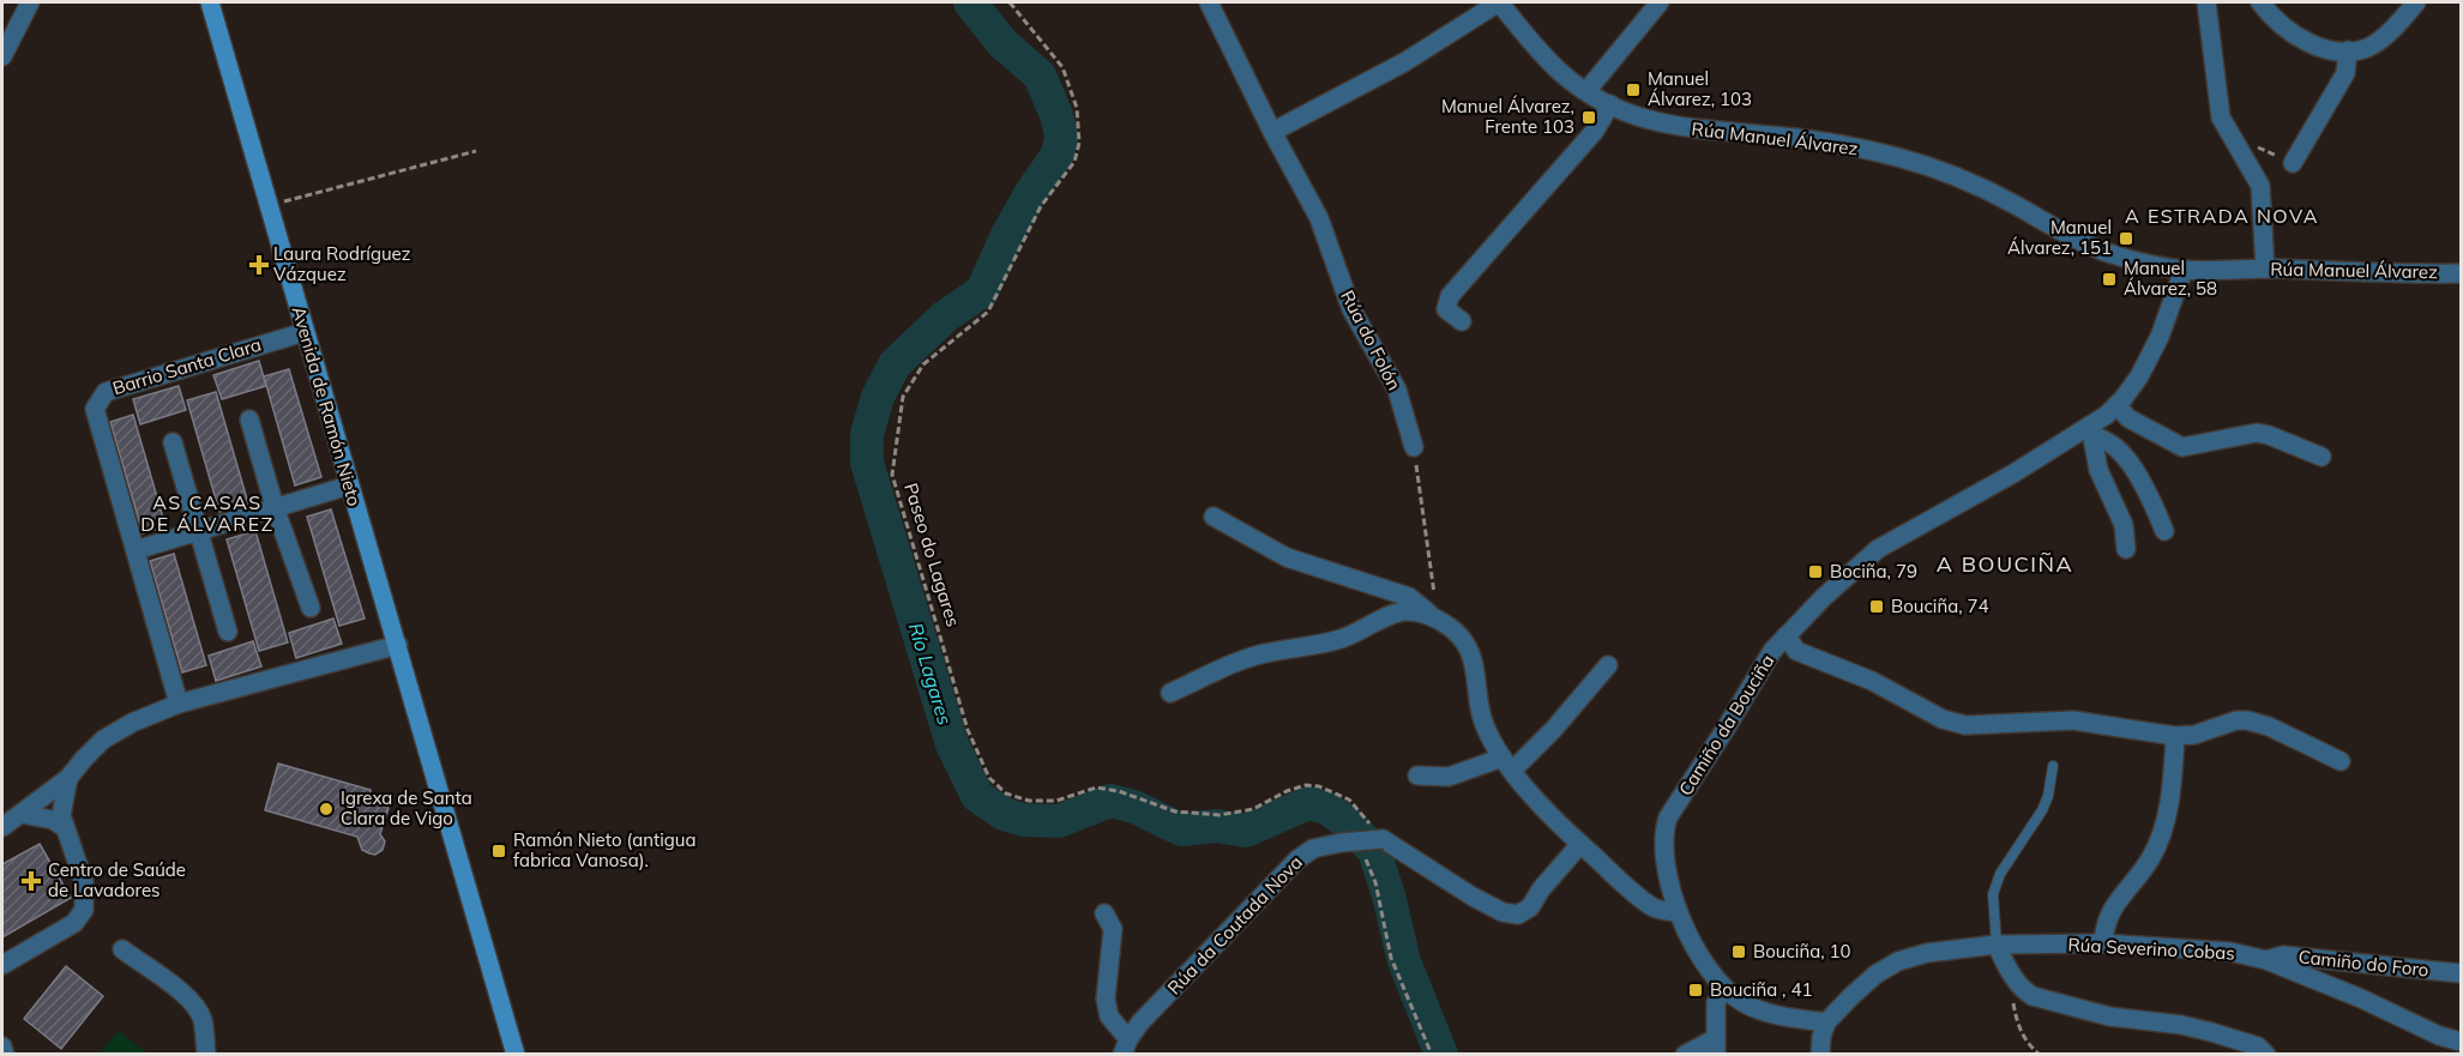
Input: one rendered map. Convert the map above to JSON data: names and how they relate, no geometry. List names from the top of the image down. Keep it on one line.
{"streets":{"main road":["Avenida de Ramón Nieto"],"street":["Rúa Manuel Álvarez","Rúa do Folón","Barrio Santa Clara","Camiño da Bouciña","Rúa da Coutada Nova","Rúa Severino Cobas","Camiño do Foro"],"path":["Paseo do Lagares"]},"crossings":[["Rúa Manuel Álvarez","Camiño da Bouciña"],["Barrio Santa Clara","Avenida de Ramón Nieto"],["Camiño da Bouciña","Rúa Severino Cobas"],["Rúa Severino Cobas","Camiño do Foro"]],"districts":["A ESTRADA NOVA","AS CASAS DE ÁLVAREZ","A BOUCIÑA"],"water":["Río Lagares"],"places":{"transit":["Manuel Álvarez, 103","Manuel Álvarez, Frente 103","Manuel Álvarez, 151","Manuel Álvarez, 58","Bociña, 79","Bouciña, 74","Ramón Nieto (antigua fabrica Vanosa).","Bouciña, 10","Bouciña , 41"],"health":["Laura Rodríguez Vázquez","Centro de Saúde de Lavadores"],"other":["Igrexa de Santa Clara de Vigo"]}}
